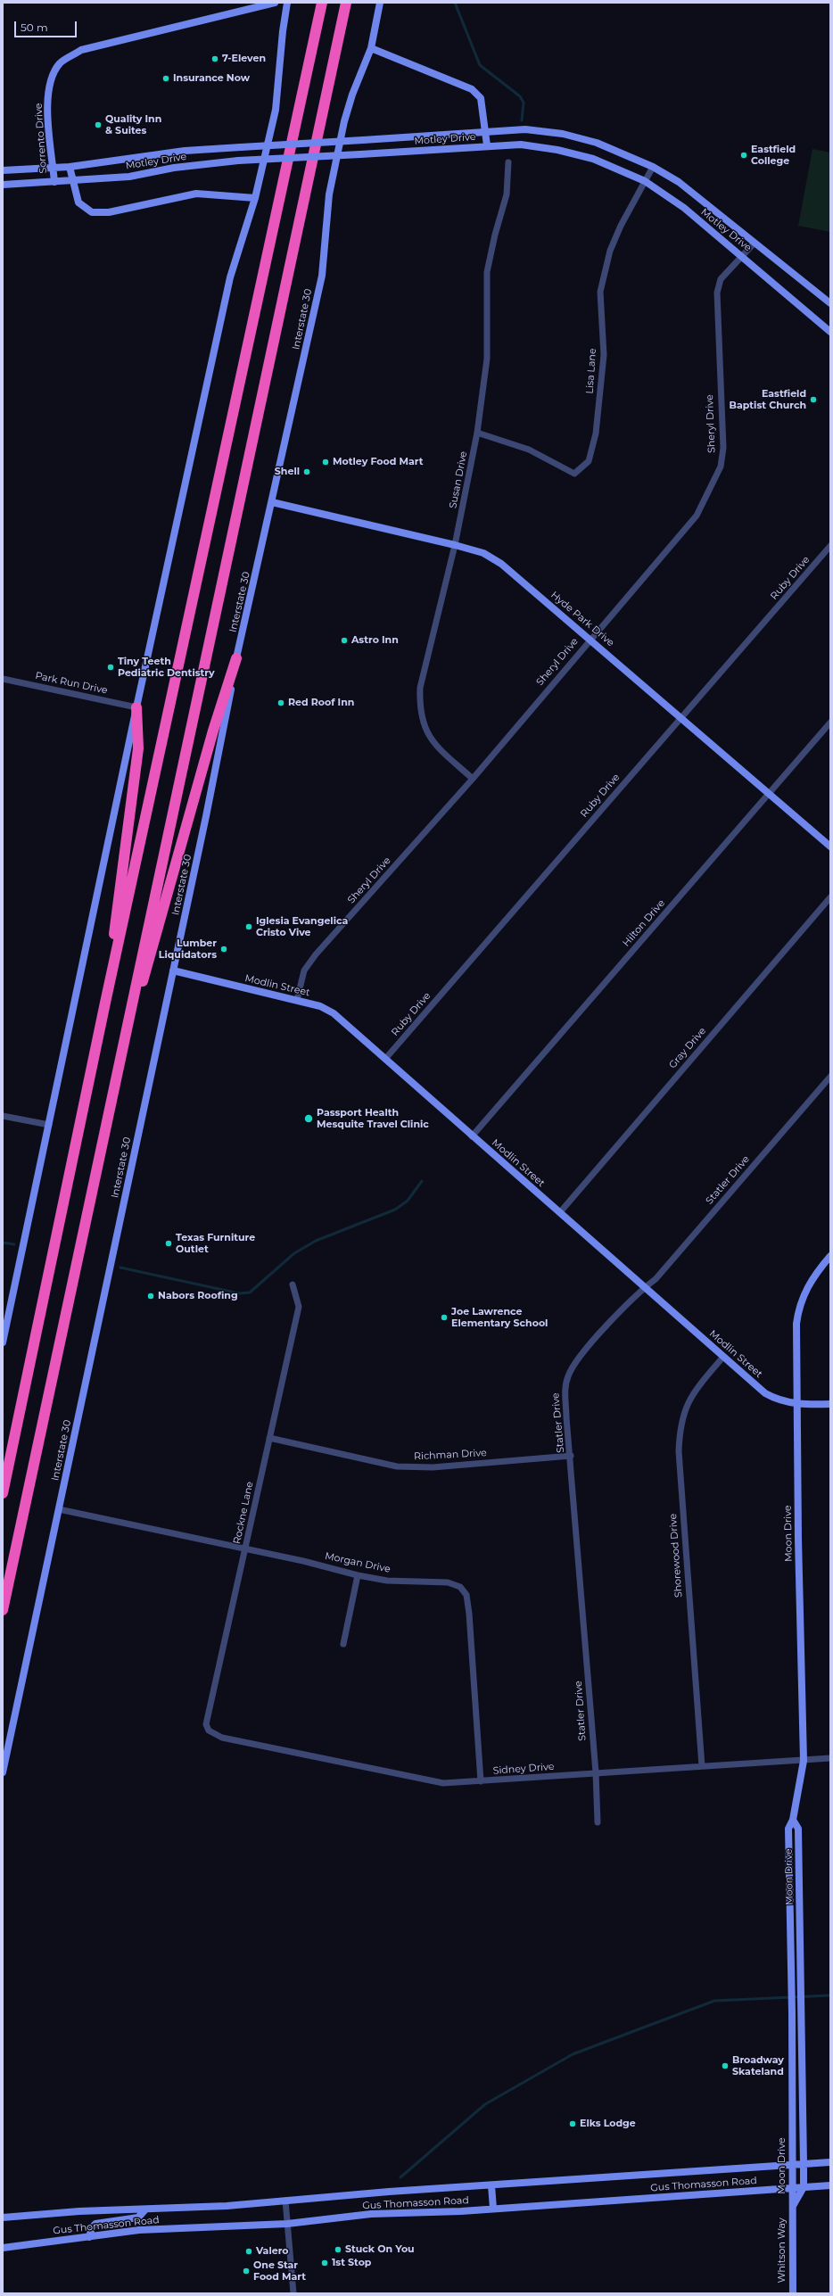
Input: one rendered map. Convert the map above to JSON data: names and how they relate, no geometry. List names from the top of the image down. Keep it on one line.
{"streets":{"main road":["Sorrento Drive","Motley Drive","Interstate 30","Hyde Park Drive","Modlin Street","Moon Drive","Gus Thomasson Road","Whitson Way"],"street":["Lisa Lane","Sheryl Drive","Susan Drive","Ruby Drive","Park Run Drive","Hilton Drive","Gray Drive","Statler Drive","Richman Drive","Rockne Lane","Shorewood Drive","Morgan Drive","Sidney Drive"]},"crossings":[["Sorrento Drive","Motley Drive"],["Motley Drive","Lisa Lane"],["Motley Drive","Sheryl Drive"],["Interstate 30","Hyde Park Drive"],["Interstate 30","Modlin Street"],["Interstate 30","Morgan Drive"],["Lisa Lane","Susan Drive"],["Sheryl Drive","Susan Drive"],["Sheryl Drive","Hyde Park Drive"],["Sheryl Drive","Modlin Street"],["Susan Drive","Hyde Park Drive"],["Ruby Drive","Hyde Park Drive"],["Ruby Drive","Modlin Street"],["Hyde Park Drive","Hilton Drive"],["Hilton Drive","Modlin Street"],["Modlin Street","Gray Drive"],["Modlin Street","Statler Drive"],["Modlin Street","Moon Drive"],["Modlin Street","Shorewood Drive"],["Statler Drive","Richman Drive"],["Statler Drive","Sidney Drive"],["Richman Drive","Rockne Lane"],["Rockne Lane","Morgan Drive"],["Rockne Lane","Sidney Drive"],["Moon Drive","Sidney Drive"],["Moon Drive","Gus Thomasson Road"],["Moon Drive","Whitson Way"],["Shorewood Drive","Sidney Drive"],["Morgan Drive","Sidney Drive"]],"places":["7-Eleven","Insurance Now","Quality Inn & Suites","Eastfield College","Eastfield Baptist Church","Motley Food Mart","Shell","Astro Inn","Tiny Teeth Pediatric Dentistry","Red Roof Inn","Iglesia Evangelica Cristo Vive","Lumber Liquidators","Passport Health Mesquite Travel Clinic","Texas Furniture Outlet","Nabors Roofing","Joe Lawrence Elementary School","Broadway Skateland","Elks Lodge","Stuck On You","Valero","1st Stop","One Star Food Mart"],"scale_bar":"50 m"}
